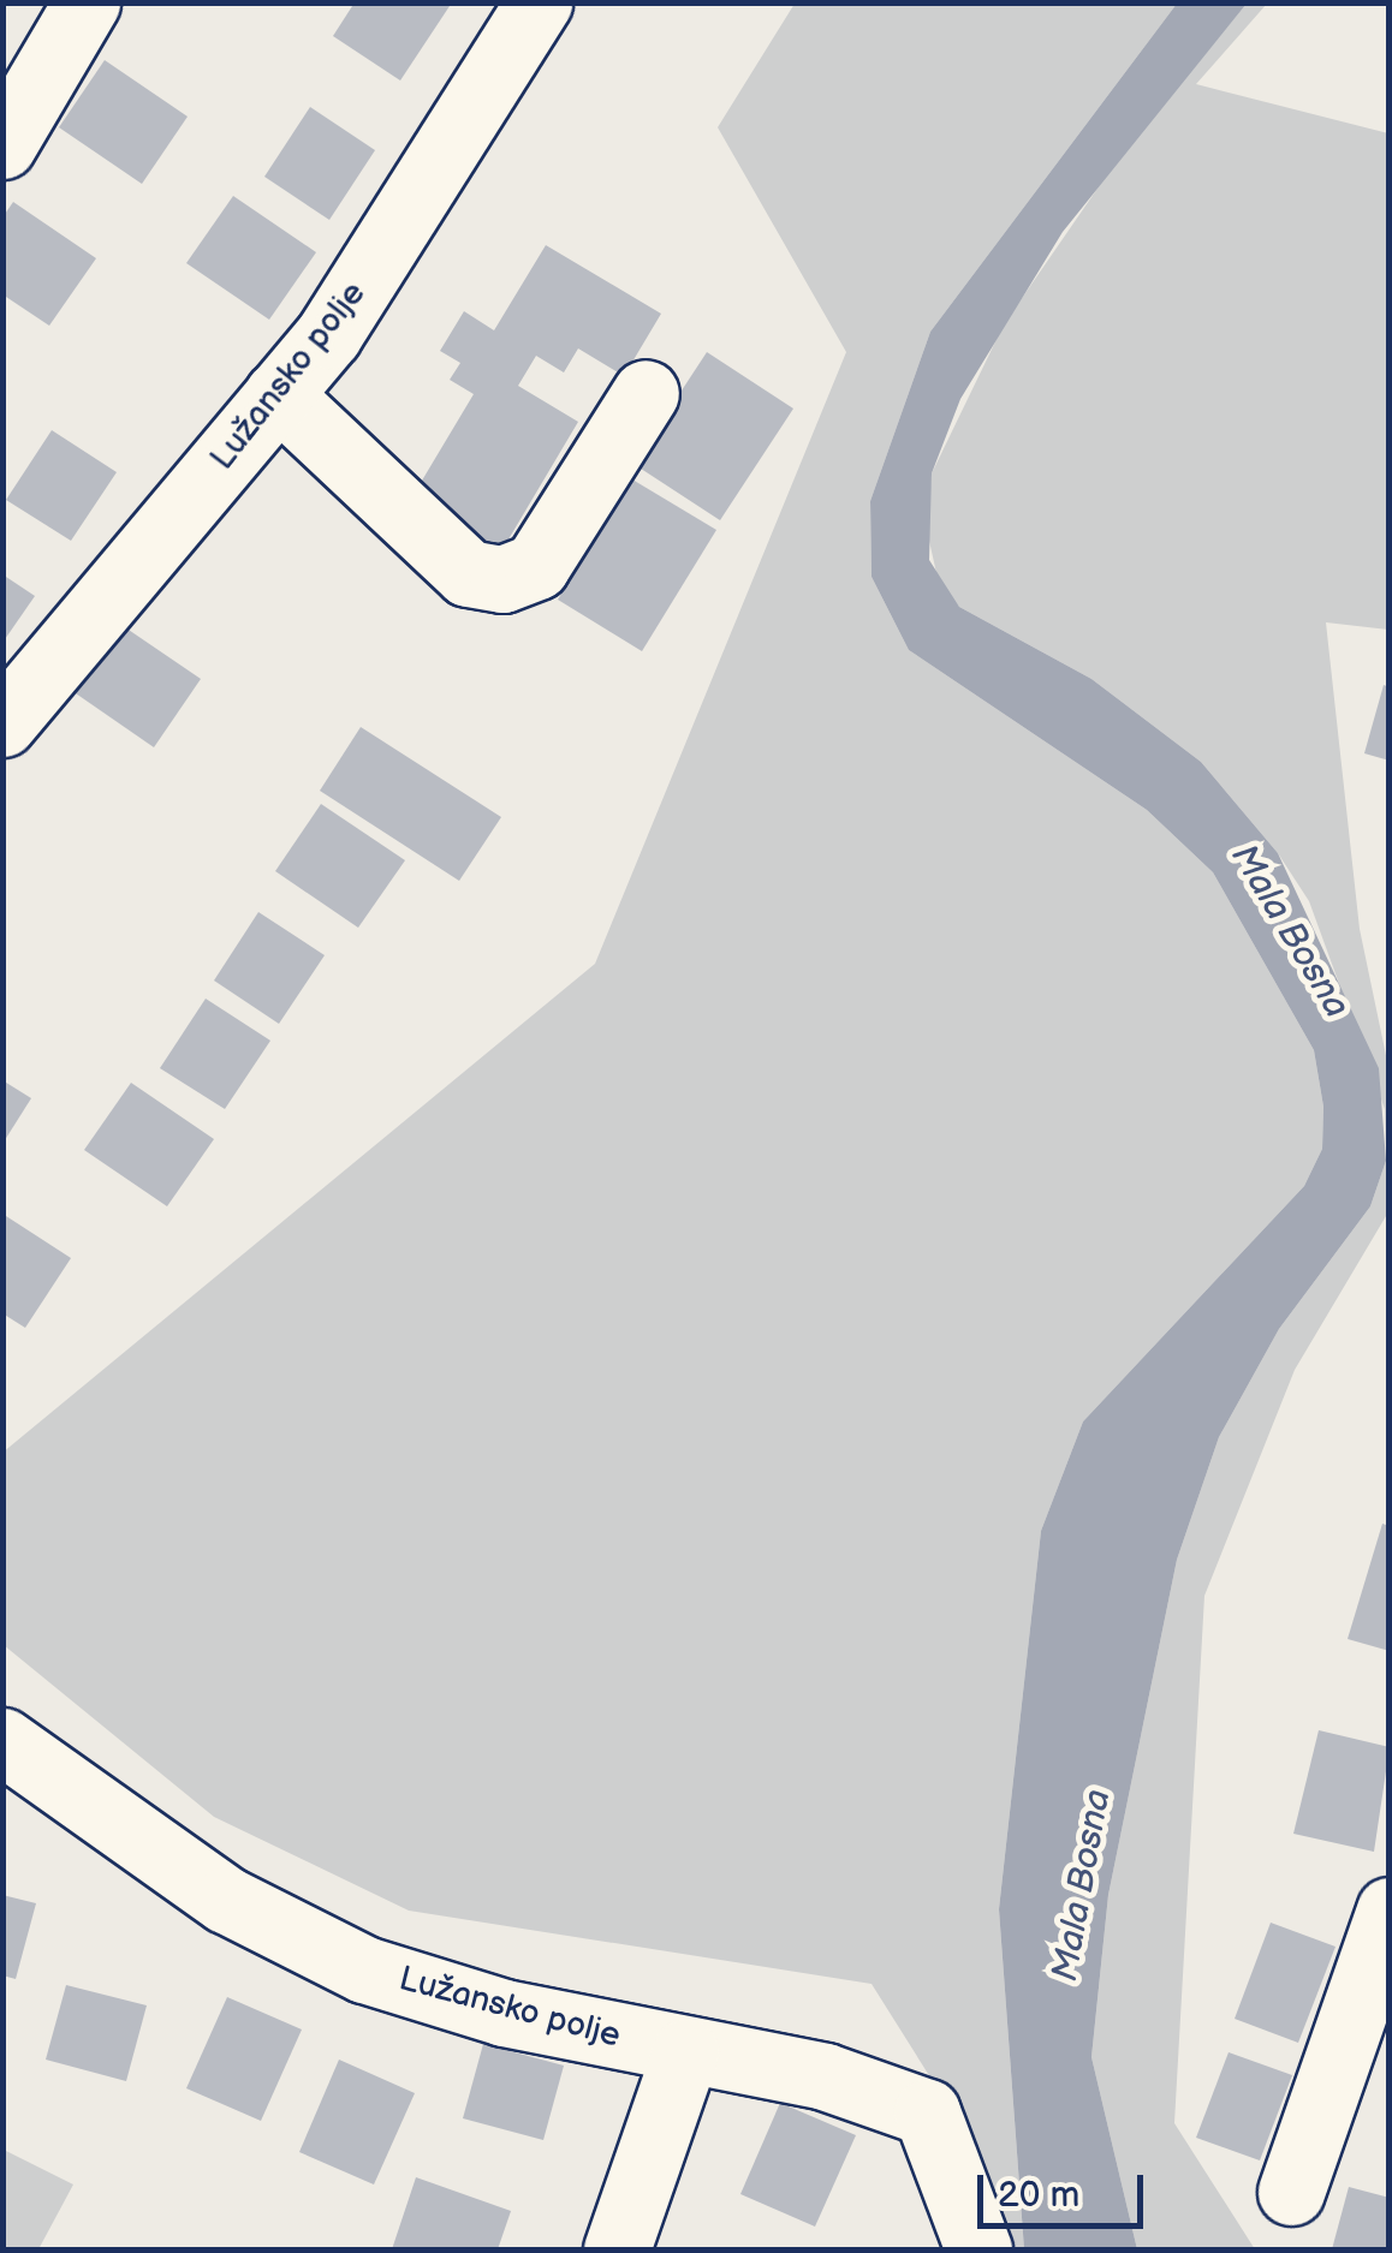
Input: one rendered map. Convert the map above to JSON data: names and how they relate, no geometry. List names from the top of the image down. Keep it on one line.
{"streets":{"street":["Lužansko polje"]},"water":["Mala Bosna"],"scale_bar":"20 m"}
